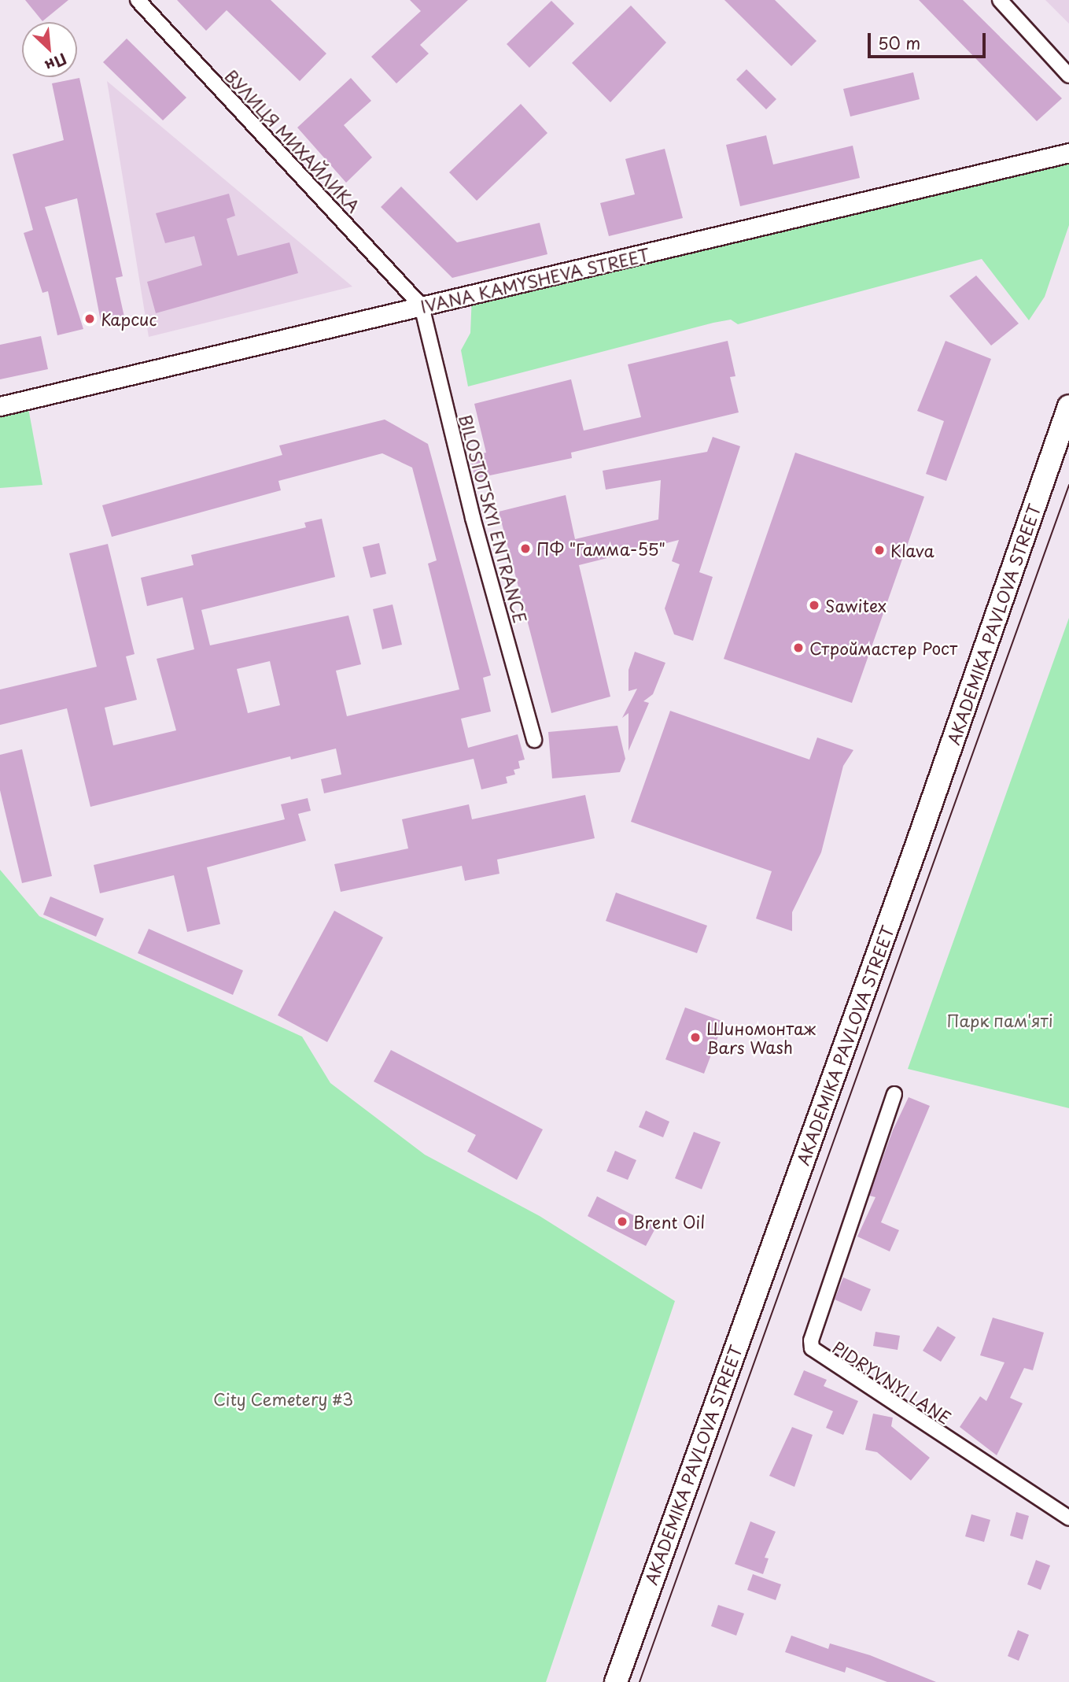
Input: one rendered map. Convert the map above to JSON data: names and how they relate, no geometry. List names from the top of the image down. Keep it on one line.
{"streets":{"main road":["AKADEMIKA PAVLOVA STREET"],"street":["ВУЛИЦЯ МИХАЙЛИКА","IVANA KAMYSHEVA STREET","BILOSTOTSKYI ENTRANCE","PIDRYVNYI LANE"]},"crossings":[["ВУЛИЦЯ МИХАЙЛИКА","IVANA KAMYSHEVA STREET"],["ВУЛИЦЯ МИХАЙЛИКА","BILOSTOTSKYI ENTRANCE"],["IVANA KAMYSHEVA STREET","BILOSTOTSKYI ENTRANCE"]],"parks":["Парк пам'яті","City Cemetery #3"],"places":["Карсис","ПФ \"Гамма-55\"","Klava","Sawitex","Строймастер Рост","Шиномонтаж Bars Wash","Brent Oil"],"scale_bar":"50 m","north":"bottom right"}
